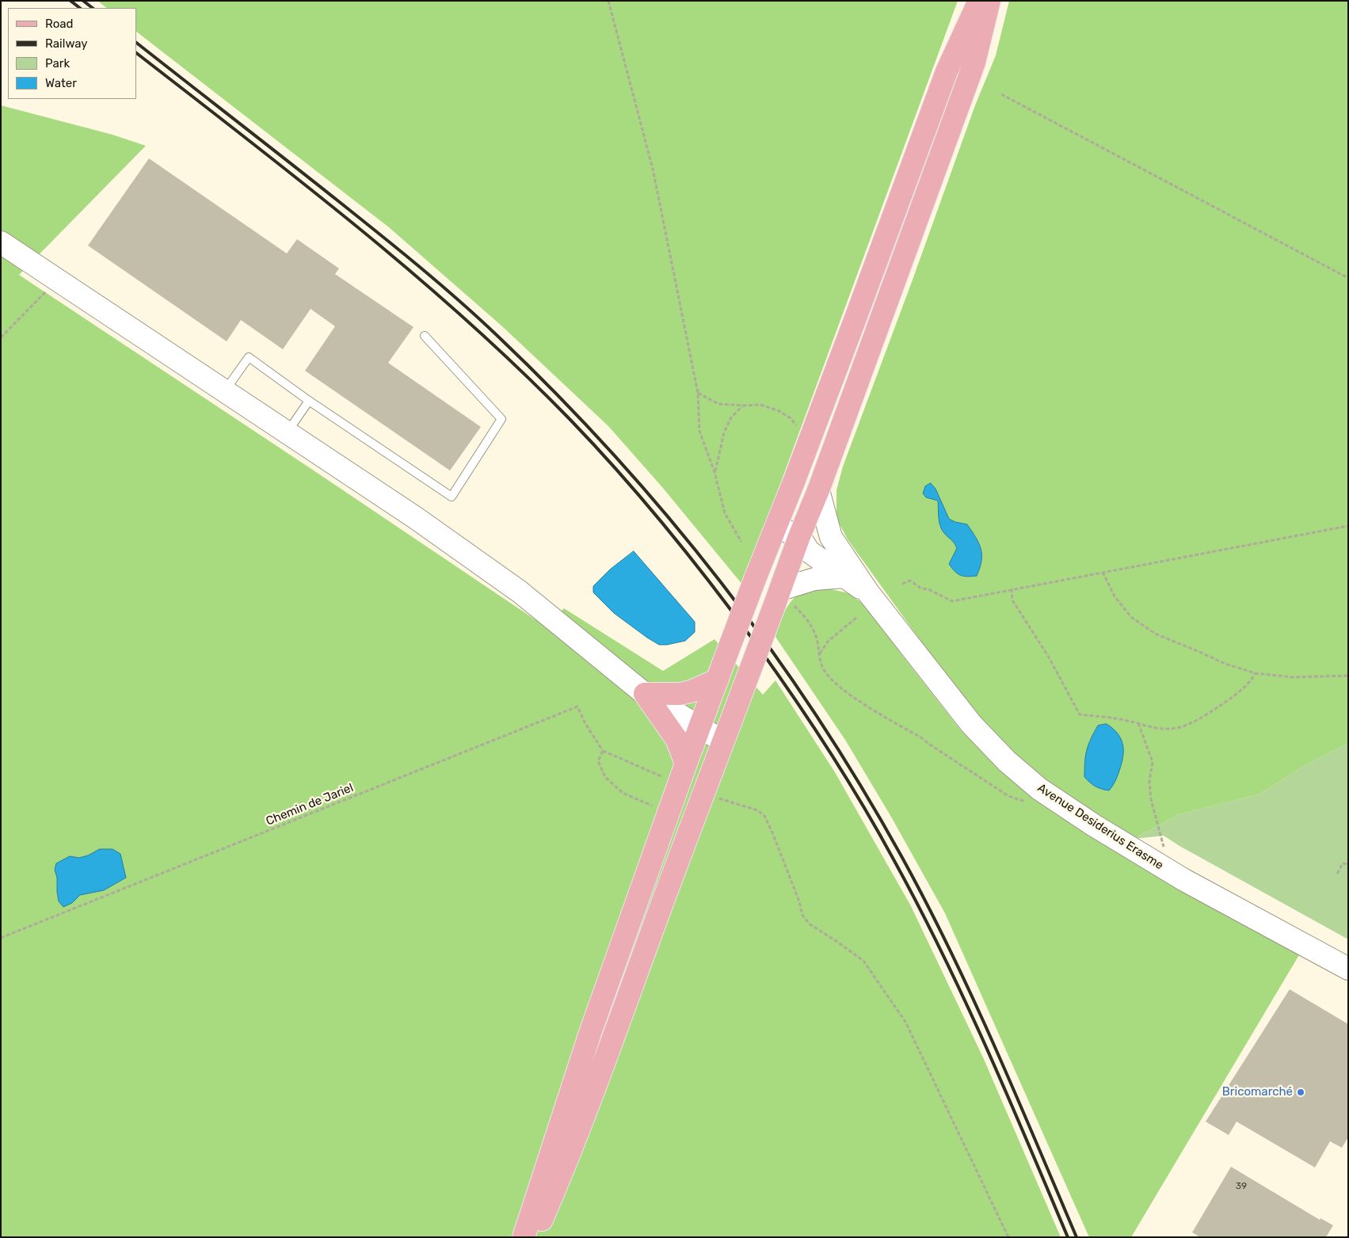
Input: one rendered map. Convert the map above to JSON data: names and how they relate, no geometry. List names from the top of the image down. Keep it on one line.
{"streets":{"main road":["Avenue Desiderius Erasme"],"path":["Chemin de Jariel"]},"places":["Bricomarché"],"house_numbers":["39"],"legend":["Road","Railway","Park","Water"]}
